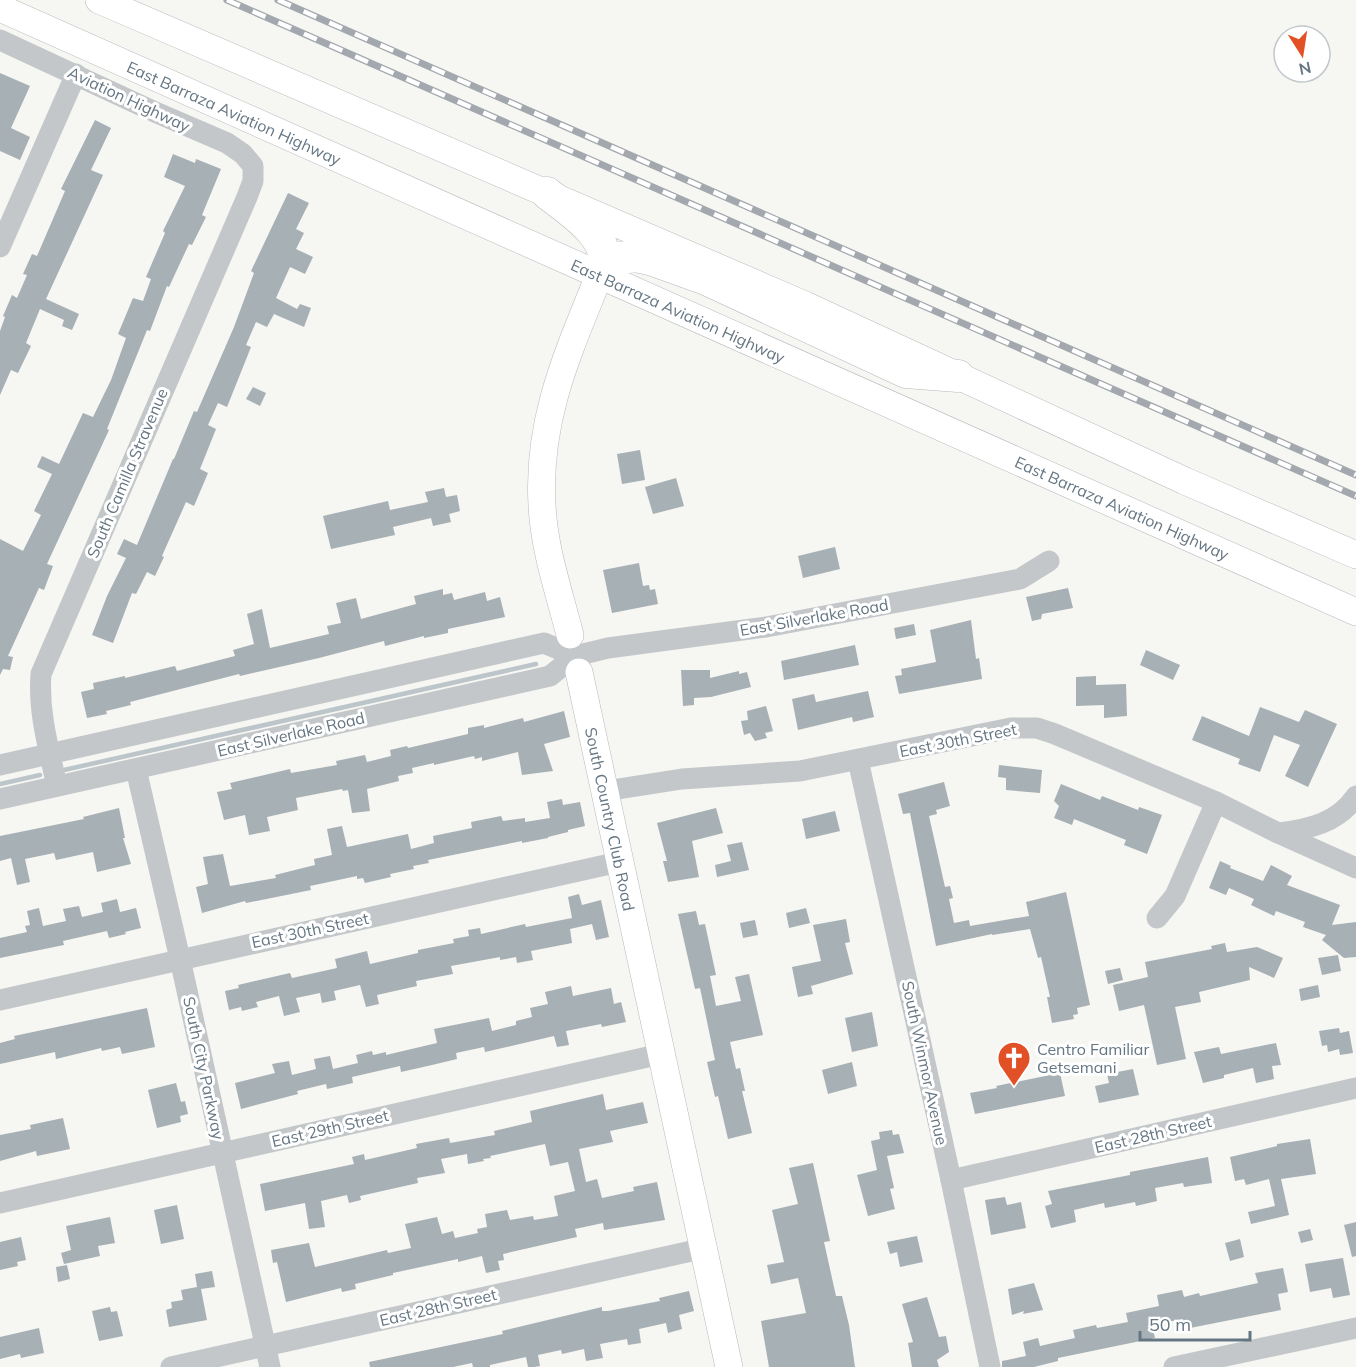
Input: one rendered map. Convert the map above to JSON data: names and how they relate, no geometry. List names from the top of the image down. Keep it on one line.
{"streets":{"main road":["East Barraza Aviation Highway","South Country Club Road"],"street":["Aviation Highway","South Camilla Stravenue","East Silverlake Road","East 30th Street","South Winmor Avenue","South City Parkway","East 29th Street","East 28th Street"]},"crossings":[["Aviation Highway","South Camilla Stravenue"],["East Barraza Aviation Highway","South Country Club Road"],["South Camilla Stravenue","East Silverlake Road"],["East Silverlake Road","South Country Club Road"],["East Silverlake Road","South City Parkway"],["East 30th Street","South Country Club Road"],["East 30th Street","South Winmor Avenue"],["East 30th Street","South City Parkway"],["South Country Club Road","East 29th Street"],["South Country Club Road","East 28th Street"],["South Winmor Avenue","East 28th Street"],["South City Parkway","East 29th Street"],["South City Parkway","East 28th Street"]],"places":{"church":["Centro Familiar Getsemani"]},"scale_bar":"50 m","north":"bottom"}
